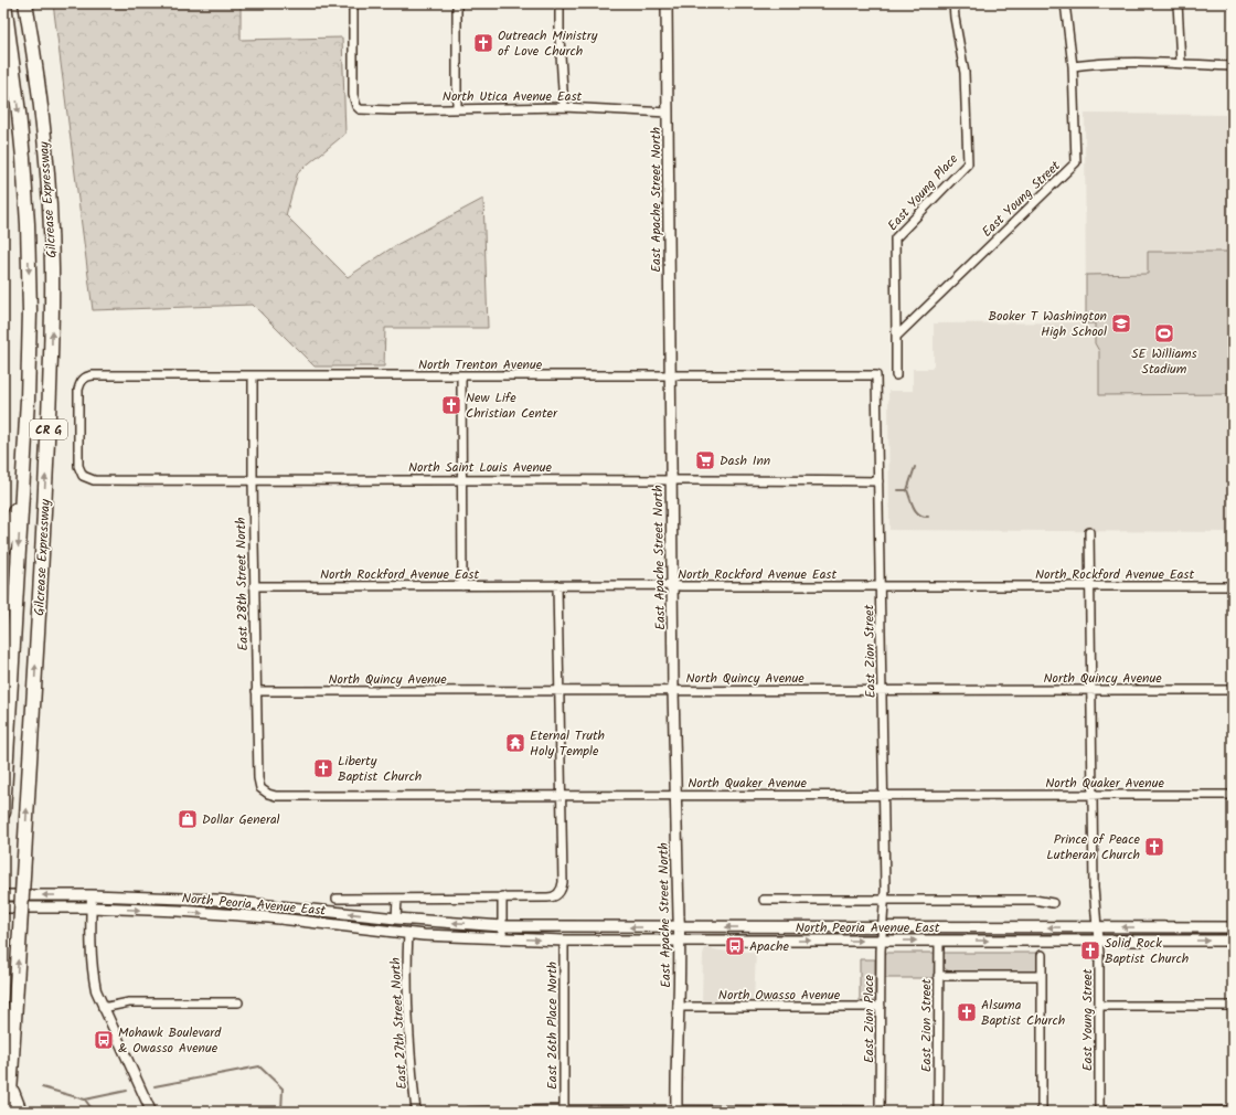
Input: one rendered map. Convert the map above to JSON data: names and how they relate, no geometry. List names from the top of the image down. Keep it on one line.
{"streets":{"highway":["Gilcrease Expressway","CR G"],"main road":["East Apache Street North","North Peoria Avenue East"],"street":["North Utica Avenue East","East Young Place","East Young Street","North Trenton Avenue","North Saint Louis Avenue","North Rockford Avenue East","East 28th Street North","East Zion Street","North Quincy Avenue","North Quaker Avenue","North Owasso Avenue","East Zion Place","East 27th Street North","East 26th Place North"]},"crossings":[["North Utica Avenue East","East Apache Street North"],["East Young Place","East Young Street"],["East Young Street","North Rockford Avenue East"],["East Young Street","North Quincy Avenue"],["East Young Street","North Quaker Avenue"],["East Young Street","North Peoria Avenue East"],["East Apache Street North","North Trenton Avenue"],["East Apache Street North","North Saint Louis Avenue"],["East Apache Street North","North Rockford Avenue East"],["East Apache Street North","North Quincy Avenue"],["East Apache Street North","North Quaker Avenue"],["East Apache Street North","North Peoria Avenue East"],["East Apache Street North","North Owasso Avenue"],["North Trenton Avenue","North Saint Louis Avenue"],["North Trenton Avenue","East 28th Street North"],["North Trenton Avenue","East Zion Street"],["North Saint Louis Avenue","East 28th Street North"],["North Saint Louis Avenue","East Zion Street"],["North Rockford Avenue East","East 28th Street North"],["North Rockford Avenue East","East Zion Street"],["East 28th Street North","North Quincy Avenue"],["East 28th Street North","North Quaker Avenue"],["East Zion Street","North Quincy Avenue"],["East Zion Street","North Quaker Avenue"],["East Zion Street","North Peoria Avenue East"],["East Zion Street","East Zion Place"],["North Quaker Avenue","North Peoria Avenue East"],["North Peoria Avenue East","East Zion Place"],["North Peoria Avenue East","East 27th Street North"],["North Peoria Avenue East","East 26th Place North"],["North Owasso Avenue","East Zion Place"]],"places":{"church":["Outreach Ministry of Love Church","New Life Christian Center","Liberty Baptist Church","Prince of Peace Lutheran Church","Solid Rock Baptist Church","Alsuma Baptist Church"],"school or university":["Booker T Washington High School"],"sports":["SE Williams Stadium"],"supermarket":["Dash Inn"],"temple":["Eternal Truth Holy Temple"],"shop":["Dollar General"],"bus stop":["Apache","Mohawk Boulevard & Owasso Avenue"]}}
